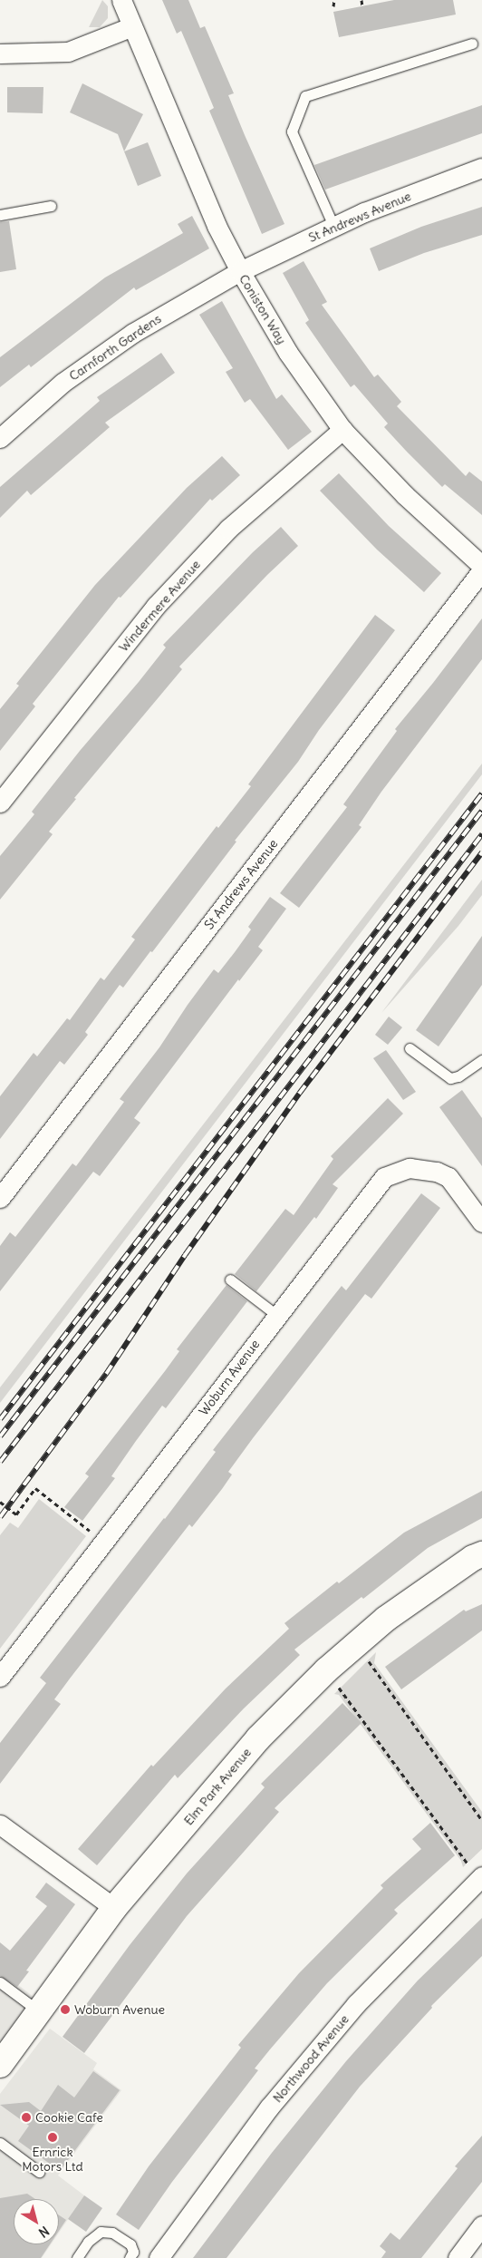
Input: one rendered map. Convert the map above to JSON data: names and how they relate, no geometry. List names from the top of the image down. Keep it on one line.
{"streets":{"street":["St Andrews Avenue","Coniston Way","Carnforth Gardens","Windermere Avenue","Woburn Avenue","Elm Park Avenue","Northwood Avenue"]},"crossings":[["St Andrews Avenue","Coniston Way"],["St Andrews Avenue","Carnforth Gardens"],["Coniston Way","Carnforth Gardens"],["Coniston Way","Windermere Avenue"]],"places":["Woburn Avenue","Cookie Cafe","Ernrick Motors Ltd"],"north":"bottom right"}
